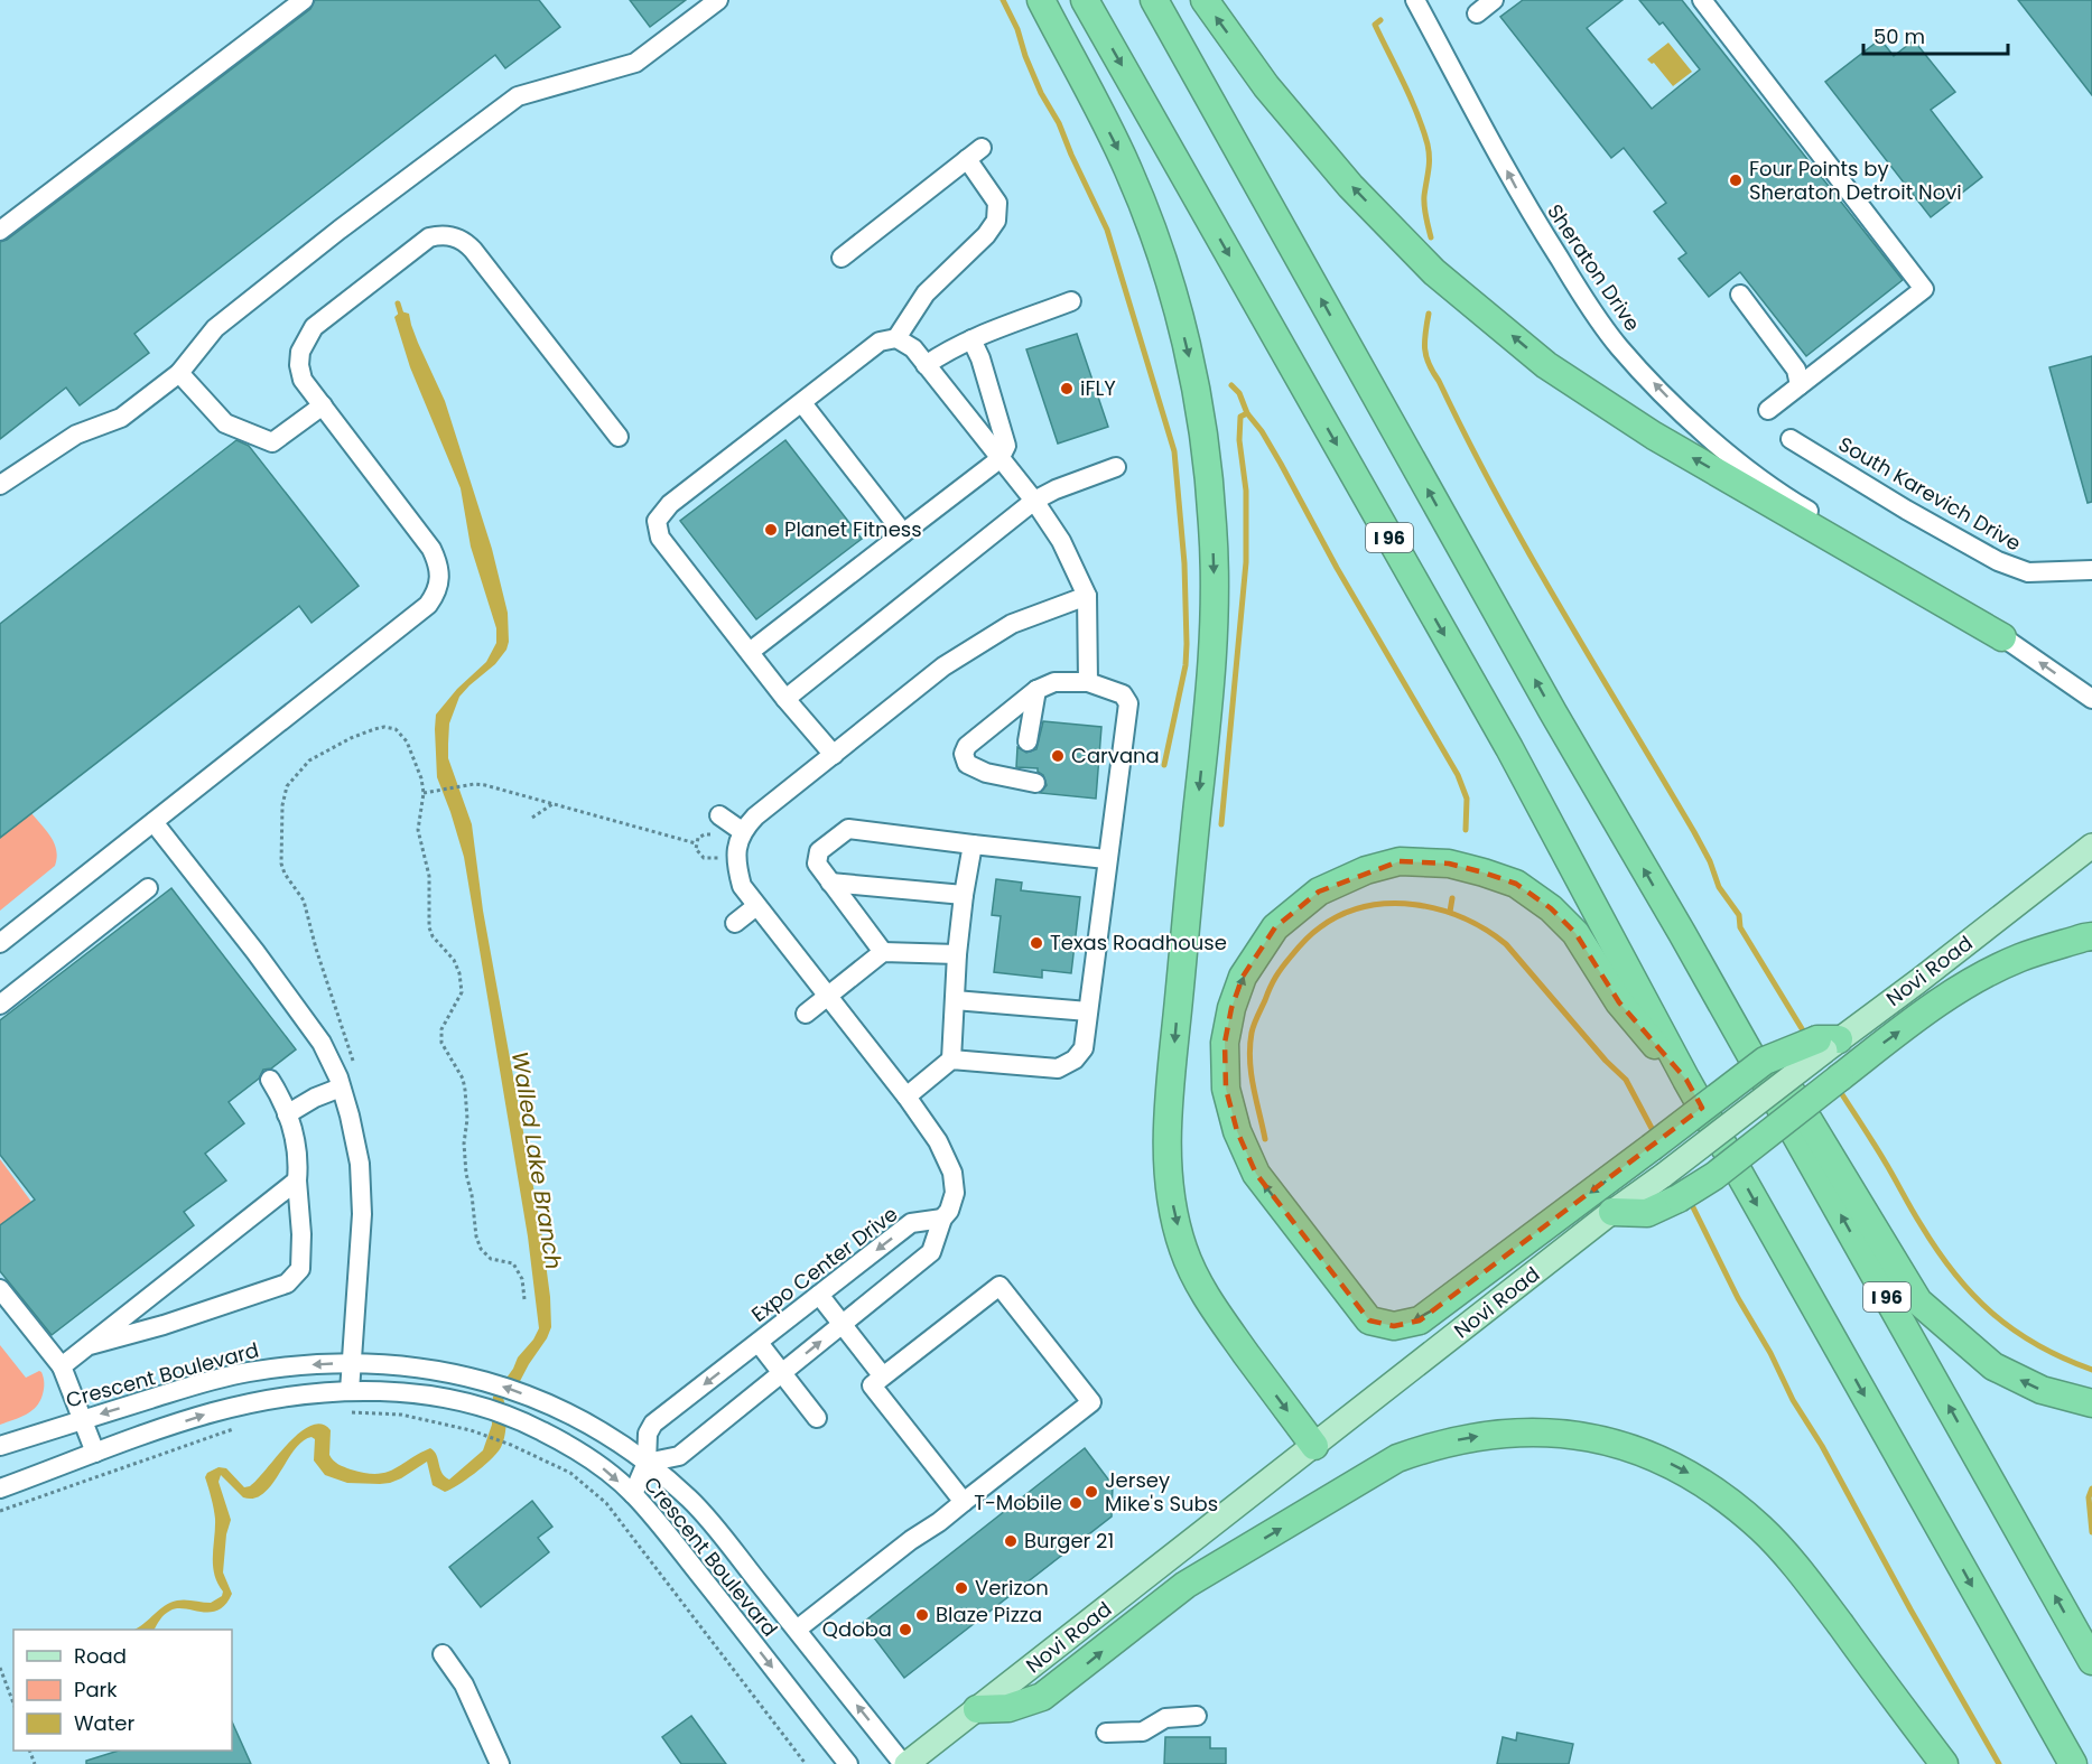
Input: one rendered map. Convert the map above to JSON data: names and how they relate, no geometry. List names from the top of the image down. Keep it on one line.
{"streets":{"highway":["I 96"],"main road":["Novi Road"],"street":["Sheraton Drive","South Karevich Drive","Expo Center Drive","Crescent Boulevard"]},"crossings":[["Novi Road","Crescent Boulevard"],["Expo Center Drive","Crescent Boulevard"]],"one_way":["Sheraton Drive"],"water":["Walled Lake Branch"],"places":["Four Points by Sheraton Detroit Novi","iFLY","Planet Fitness","Carvana","Texas Roadhouse","Jersey Mike's Subs","T-Mobile","Burger 21","Verizon","Blaze Pizza","Qdoba"],"legend":["Road","Park","Water"],"scale_bar":"50 m"}
